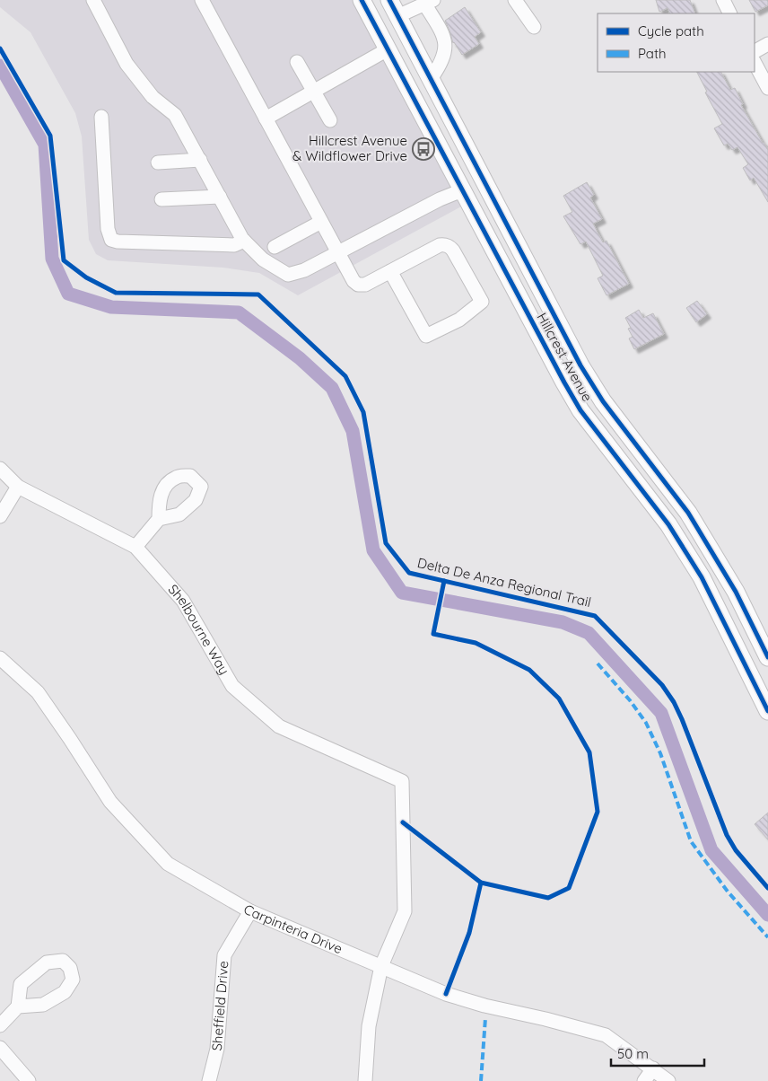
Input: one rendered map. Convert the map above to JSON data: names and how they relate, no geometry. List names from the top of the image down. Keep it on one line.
{"streets":{"main road":["Hillcrest Avenue"],"street":["Shelbourne Way","Carpinteria Drive","Sheffield Drive"],"cycle path":["Delta De Anza Regional Trail"]},"crossings":[["Shelbourne Way","Carpinteria Drive"],["Carpinteria Drive","Sheffield Drive"]],"places":{"bus stop":["Hillcrest Avenue & Wildflower Drive"]},"legend":["Cycle path","Path"],"scale_bar":"50 m"}
